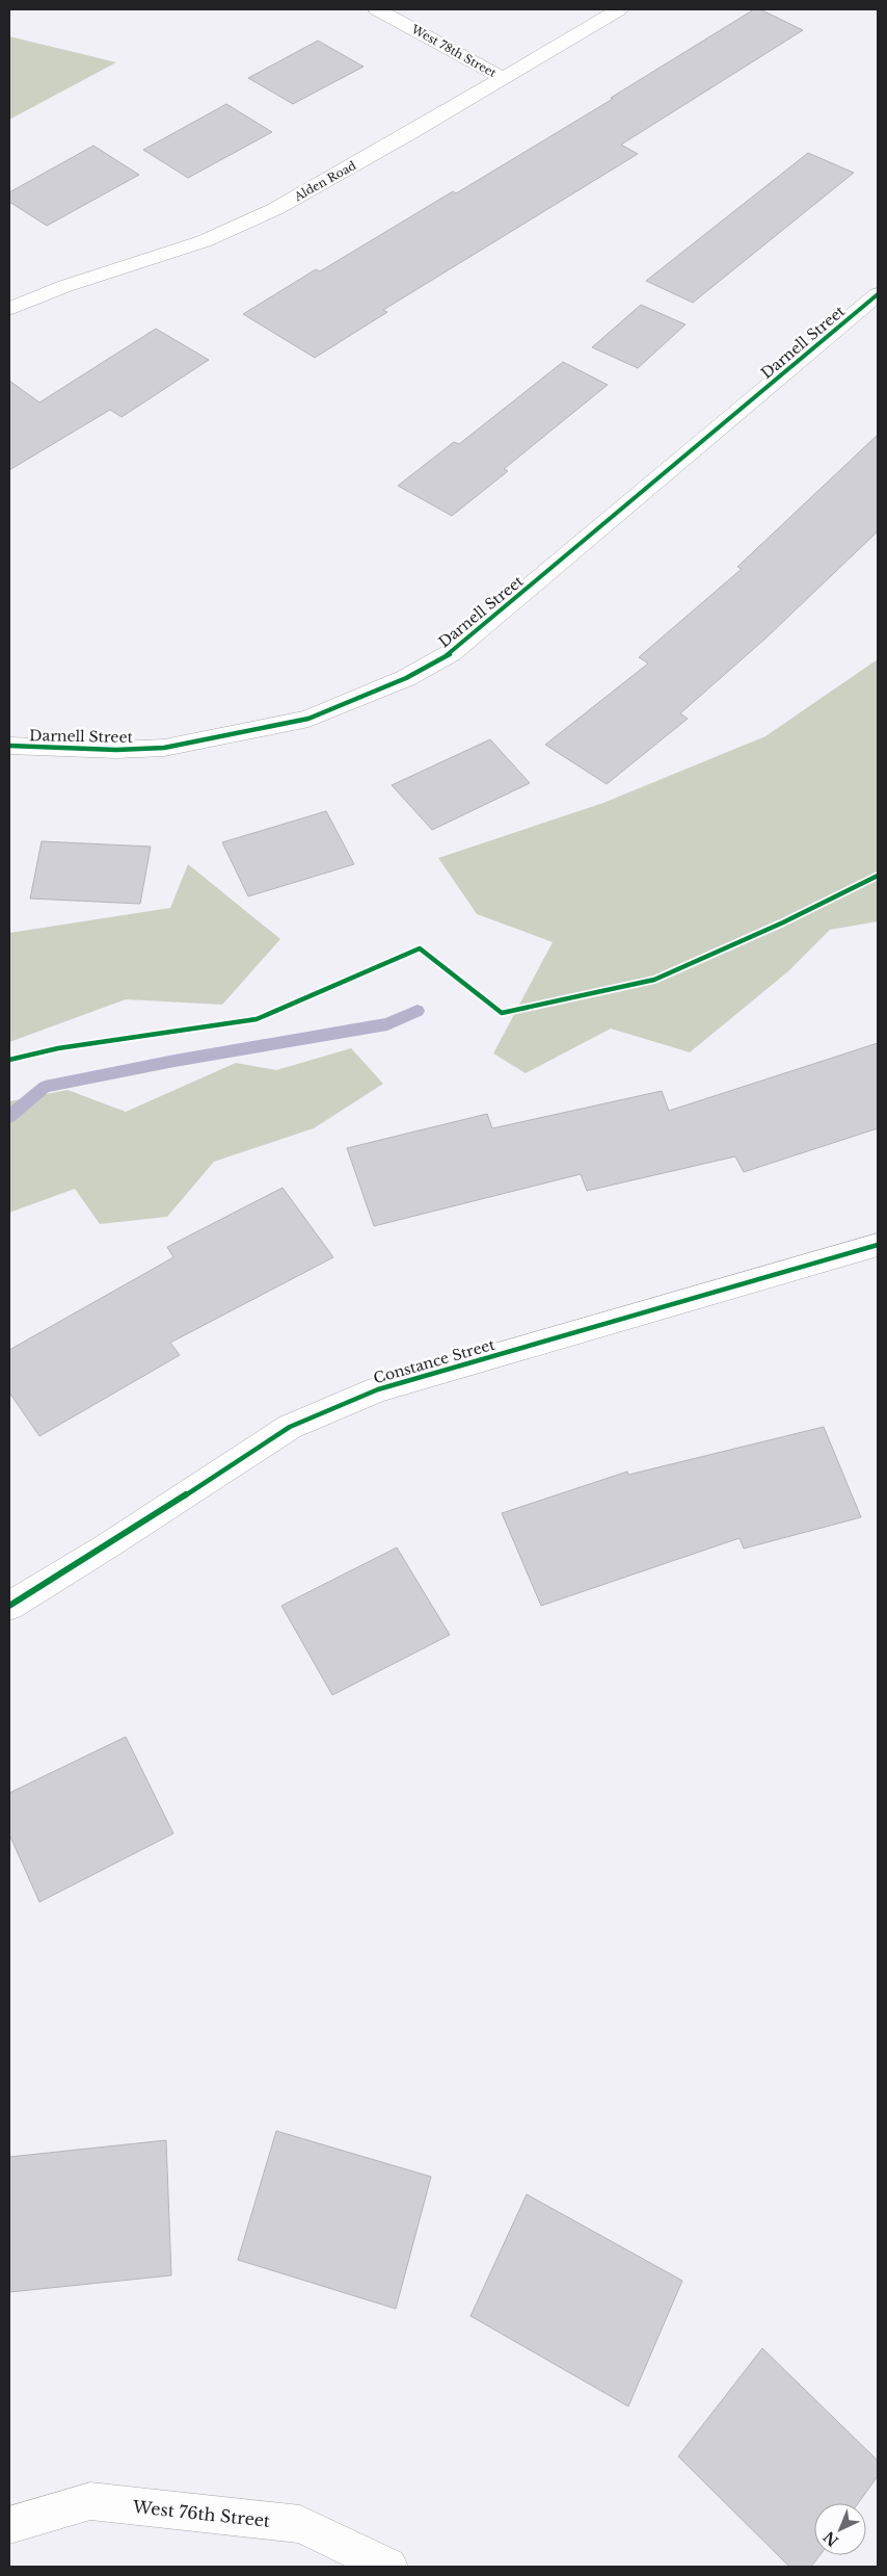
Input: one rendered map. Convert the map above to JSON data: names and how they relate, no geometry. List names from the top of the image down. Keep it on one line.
{"streets":{"street":["West 78th Street","Alden Road","Darnell Street","Constance Street","West 76th Street"]},"crossings":[["West 78th Street","Alden Road"]],"north":"bottom left"}
